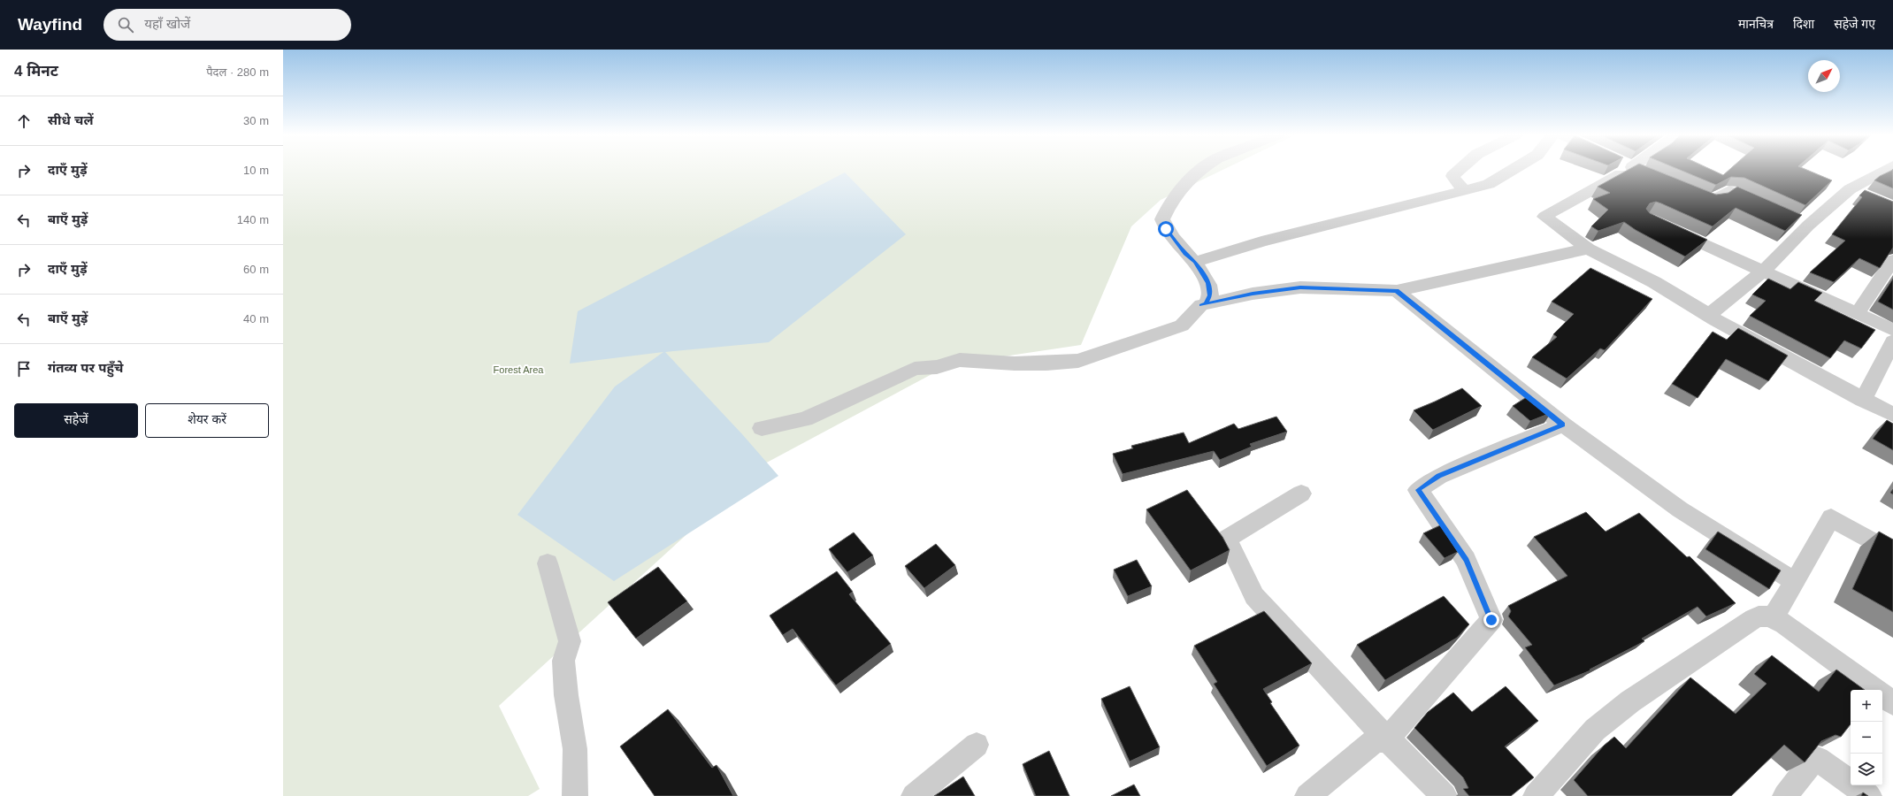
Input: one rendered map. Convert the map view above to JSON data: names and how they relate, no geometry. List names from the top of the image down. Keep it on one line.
{"parks":["Forest Area"],"north":"top right","page":{"header":"Wayfind","search":"यहाँ खोजें","nav":["मानचित्र","दिशा","सहेजे गए"],"heading":["4 मिनट","पैदल · 280 m"],"list":[["सीधे चलें","30 m"],["दाएँ मुड़ें","10 m"],["बाएँ मुड़ें","140 m"],["दाएँ मुड़ें","60 m"],["बाएँ मुड़ें","40 m"],"गंतव्य पर पहुँचे"],"buttons":["सहेजें","शेयर करें"],"map_buttons":["+","−"]}}
